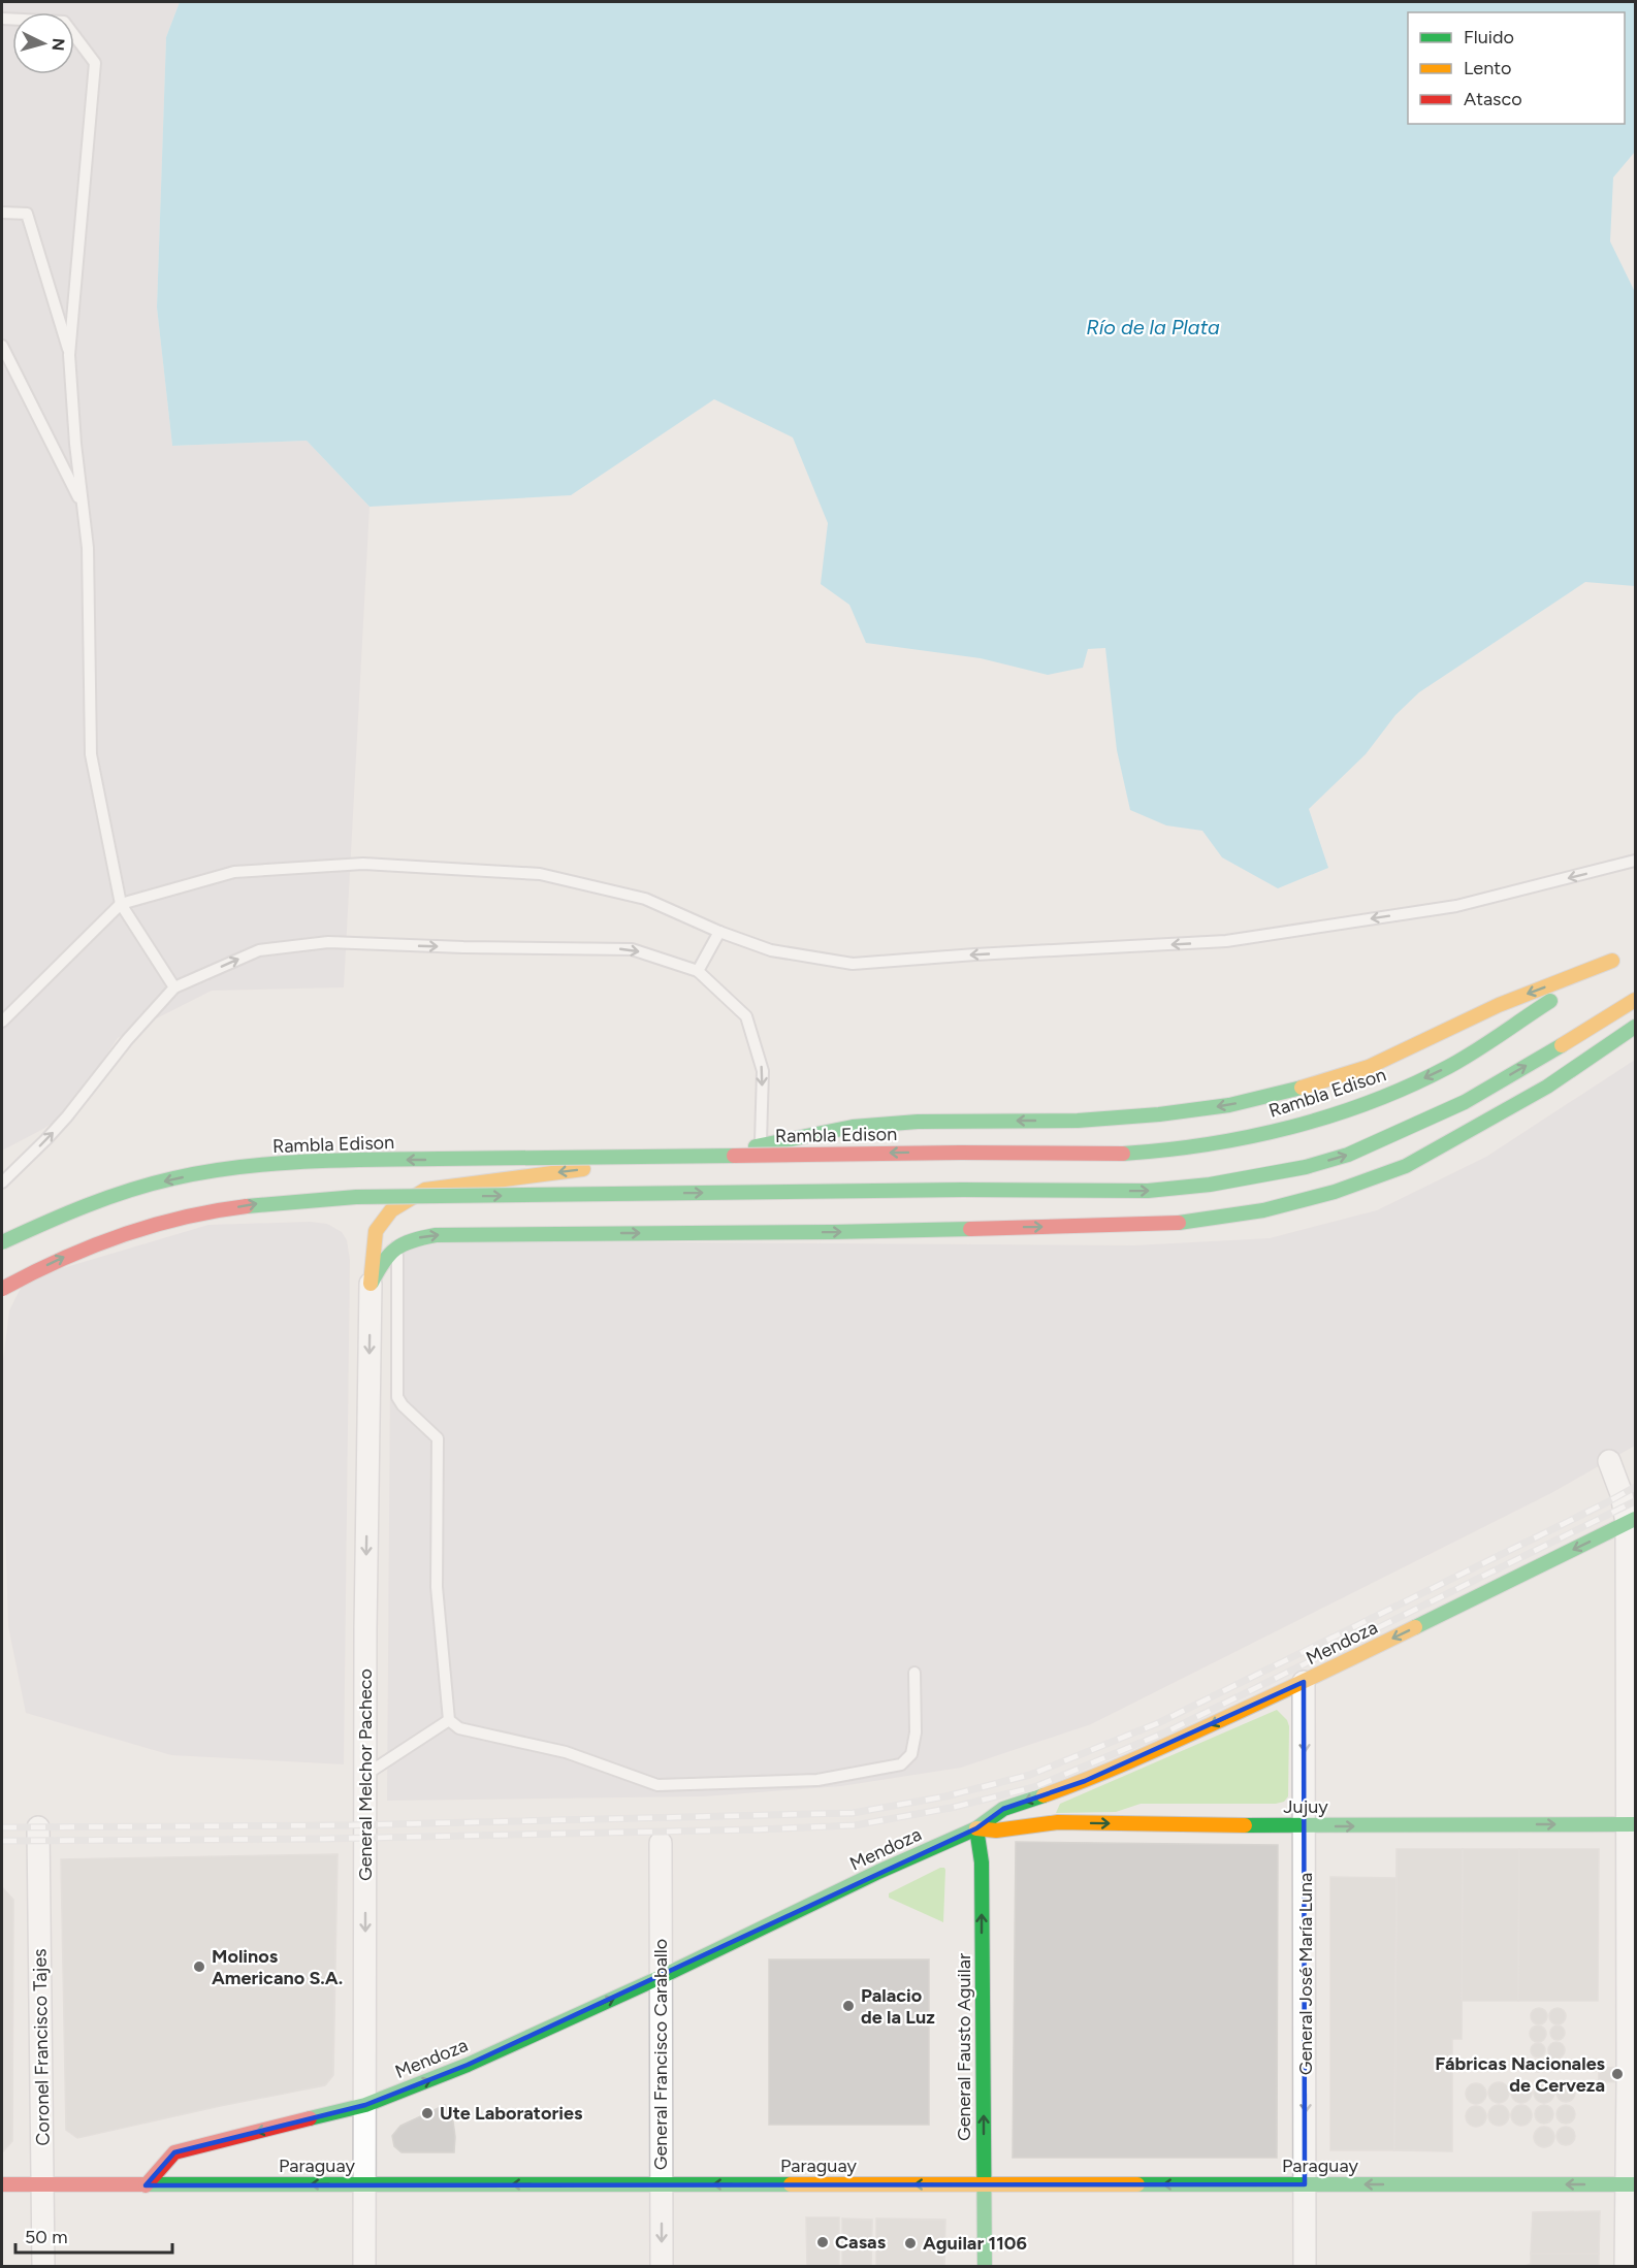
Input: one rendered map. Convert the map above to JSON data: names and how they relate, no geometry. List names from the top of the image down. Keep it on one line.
{"streets":{"main road":["Rambla Edison","Mendoza","Jujuy","General Fausto Aguilar","Paraguay"],"street":["General Melchor Pacheco","General José María Luna","Coronel Francisco Tajes","General Francisco Caraballo"]},"crossings":[["Mendoza","General Melchor Pacheco"],["Mendoza","Jujuy"],["Mendoza","General José María Luna"],["Mendoza","General Fausto Aguilar"],["Mendoza","General Francisco Caraballo"],["Mendoza","Paraguay"],["General Melchor Pacheco","Paraguay"],["Jujuy","General José María Luna"],["Jujuy","General Fausto Aguilar"],["General José María Luna","Paraguay"],["Coronel Francisco Tajes","Paraguay"],["General Fausto Aguilar","Paraguay"],["General Francisco Caraballo","Paraguay"]],"one_way":["General Melchor Pacheco","Jujuy","General José María Luna","General Fausto Aguilar","Paraguay"],"water":["Río de la Plata"],"places":["Molinos Americano S.A.","Palacio de la Luz","Fábricas Nacionales de Cerveza","Ute Laboratories","Casas","Aguilar 1106"],"legend":["Fluido","Lento","Atasco"],"scale_bar":"50 m","north":"right"}
